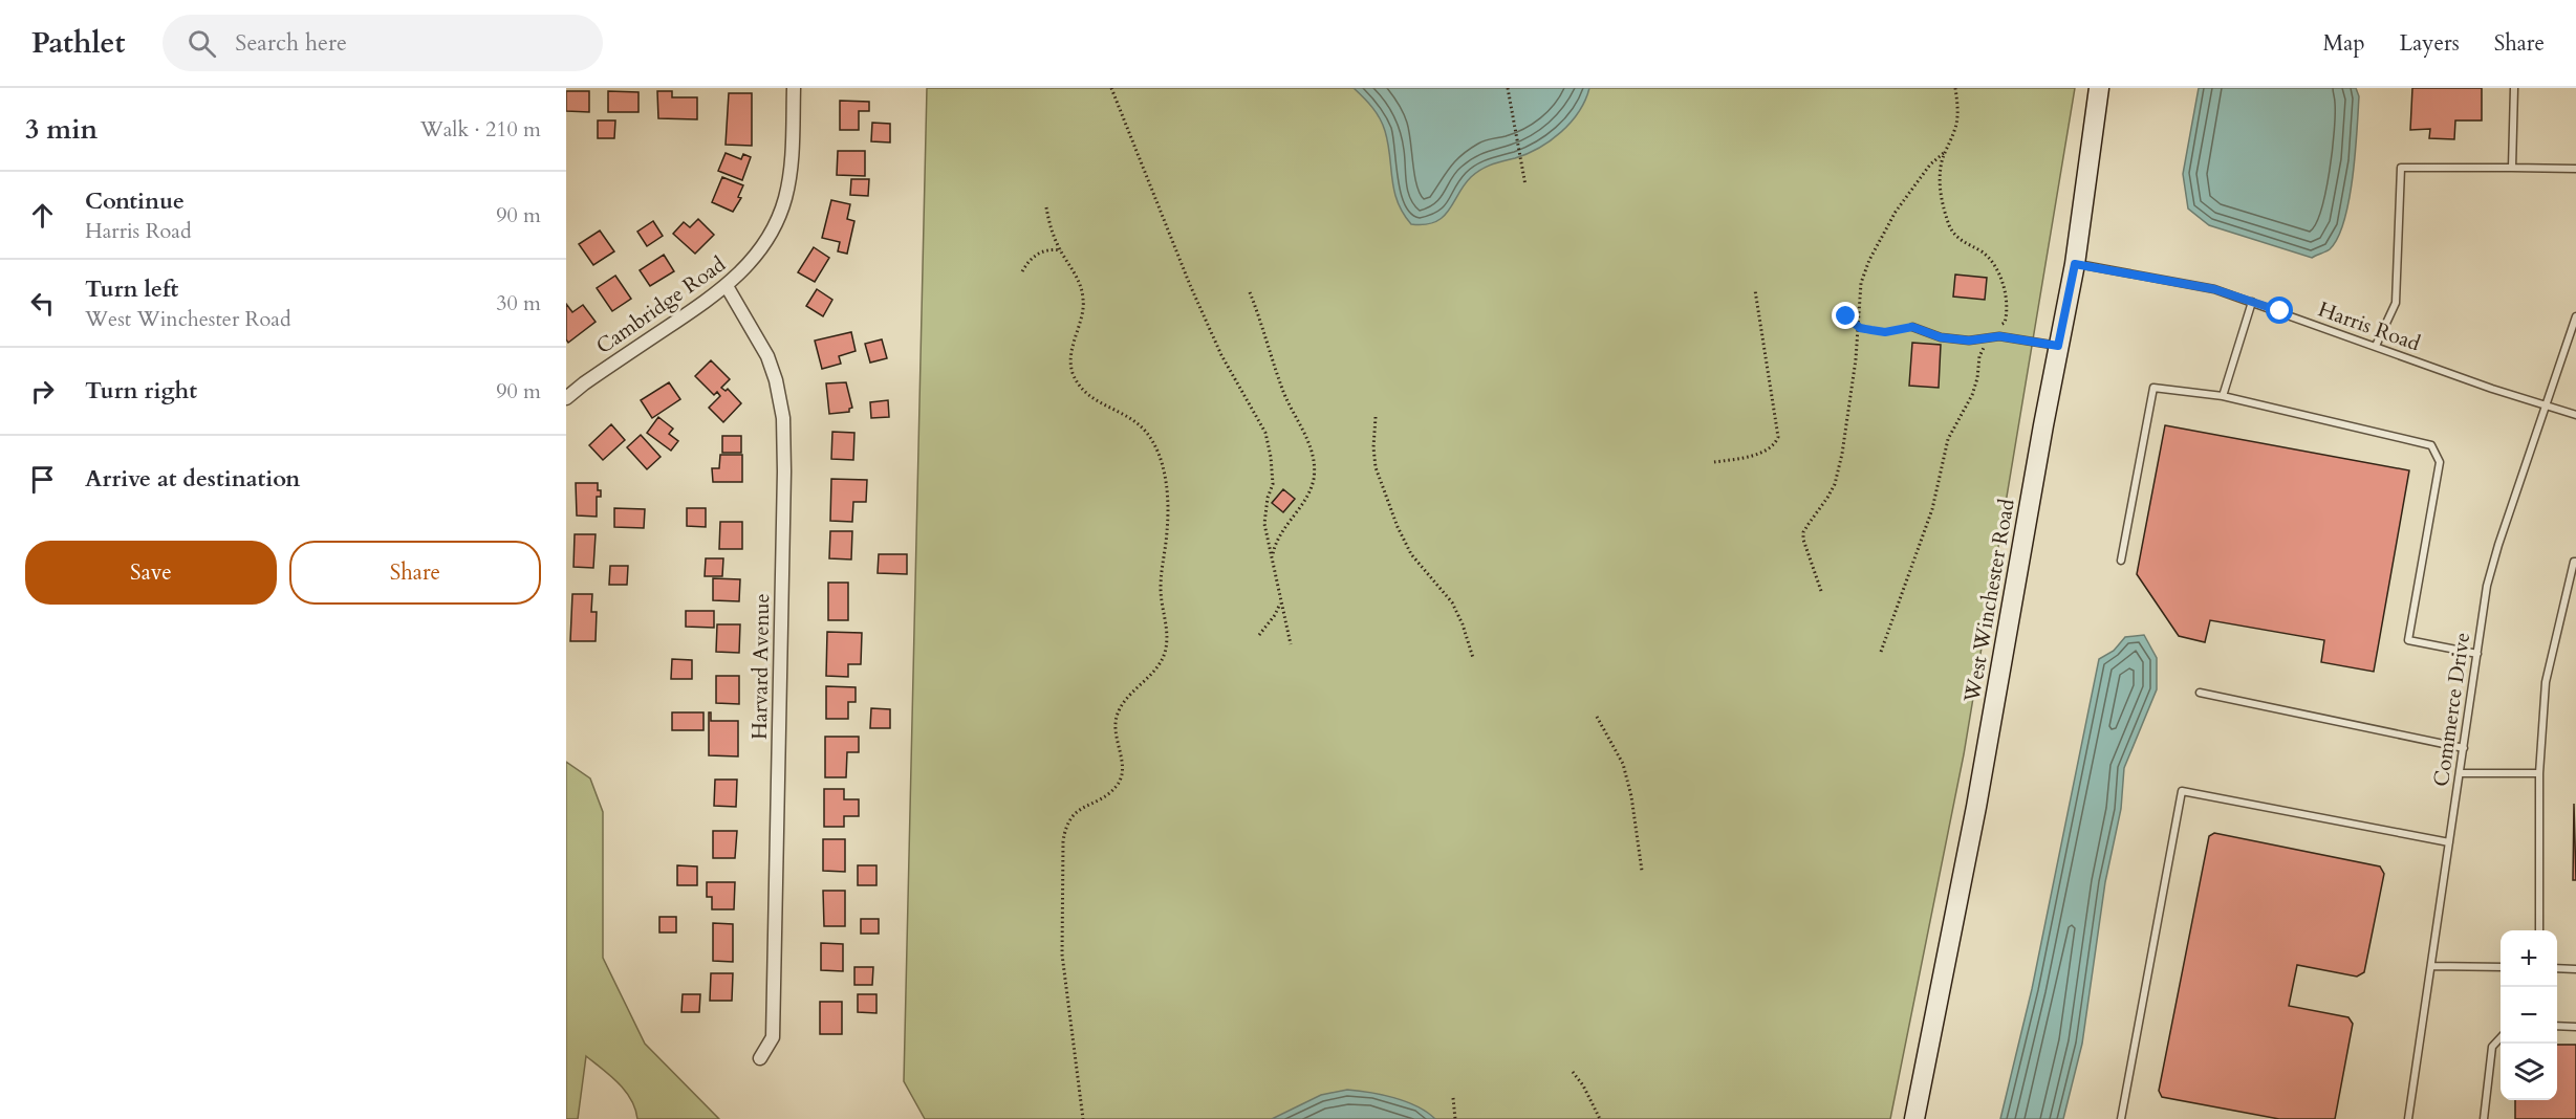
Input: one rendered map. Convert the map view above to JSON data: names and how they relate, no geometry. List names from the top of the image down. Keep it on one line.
{"streets":{"main road":["West Winchester Road"],"street":["Cambridge Road","Harvard Avenue"],"lane":["Harris Road","Commerce Drive"]},"crossings":[["Cambridge Road","Harvard Avenue"],["Harris Road","West Winchester Road"],["Harris Road","Commerce Drive"]],"page":{"header":"Pathlet","search":"Search here","nav":["Map","Layers","Share"],"heading":["3 min","Walk · 210 m"],"list":[["Continue","Harris Road","90 m"],["Turn left","West Winchester Road","30 m"],["Turn right","90 m"],"Arrive at destination"],"buttons":["Save","Share"],"map_buttons":["+","−"]}}
